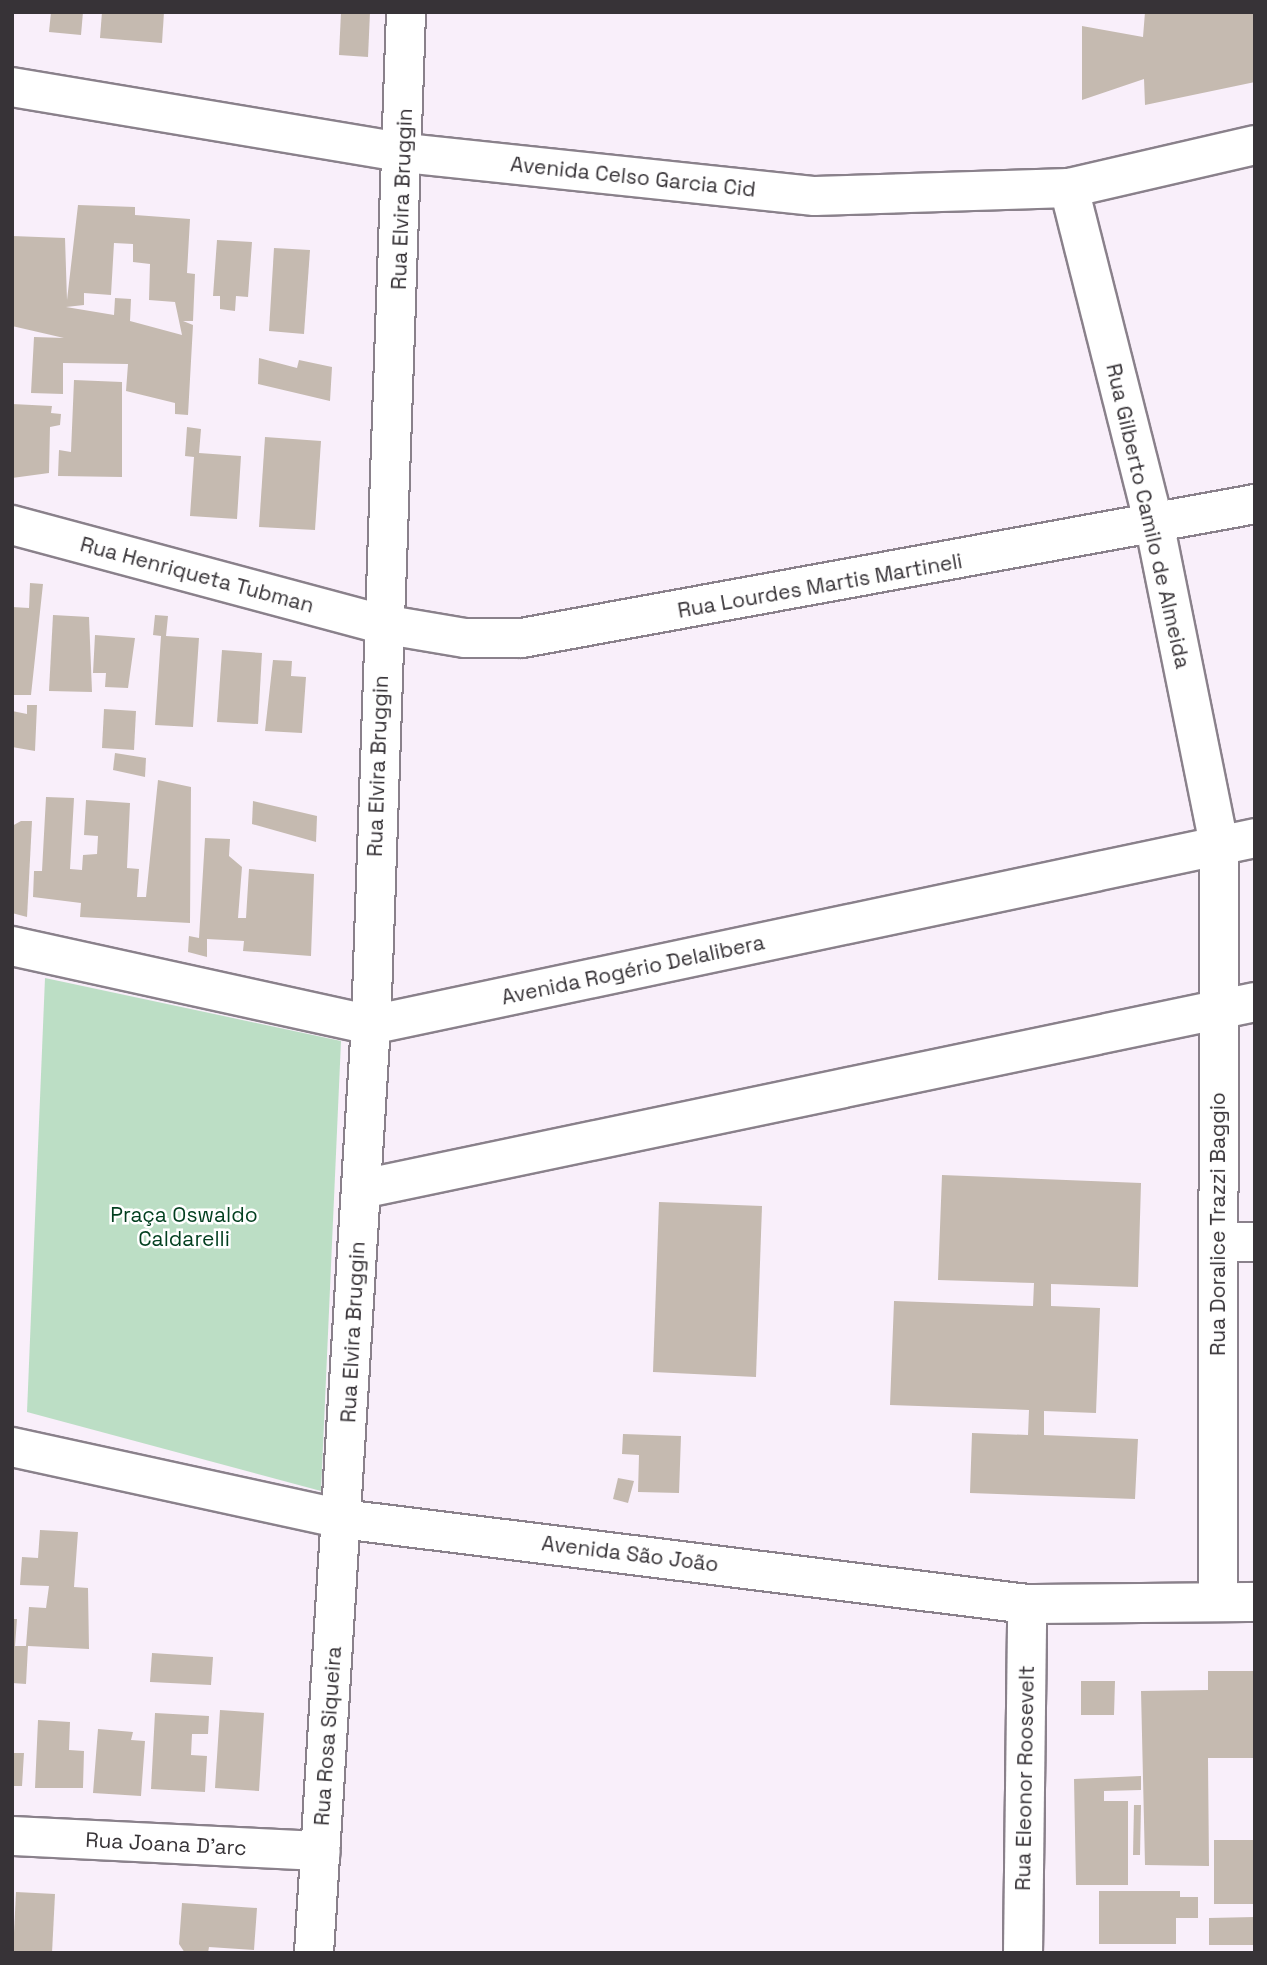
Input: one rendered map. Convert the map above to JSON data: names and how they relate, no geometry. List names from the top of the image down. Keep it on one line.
{"streets":{"street":["Avenida Celso Garcia Cid","Rua Elvira Bruggin","Rua Gilberto Camilo de Almeida","Rua Henriqueta Tubman","Rua Lourdes Martis Martineli","Avenida Rogério Delalibera","Rua Doralice Trazzi Baggio","Avenida São João","Rua Rosa Siqueira","Rua Eleonor Roosevelt","Rua Joana D'arc"]},"crossings":[["Avenida Celso Garcia Cid","Rua Elvira Bruggin"],["Avenida Celso Garcia Cid","Rua Gilberto Camilo de Almeida"],["Rua Elvira Bruggin","Rua Henriqueta Tubman"],["Rua Elvira Bruggin","Rua Lourdes Martis Martineli"],["Rua Elvira Bruggin","Avenida Rogério Delalibera"],["Rua Elvira Bruggin","Avenida São João"],["Rua Elvira Bruggin","Rua Rosa Siqueira"],["Rua Gilberto Camilo de Almeida","Rua Lourdes Martis Martineli"],["Rua Gilberto Camilo de Almeida","Avenida Rogério Delalibera"],["Rua Gilberto Camilo de Almeida","Rua Doralice Trazzi Baggio"],["Rua Henriqueta Tubman","Rua Lourdes Martis Martineli"],["Avenida Rogério Delalibera","Rua Doralice Trazzi Baggio"],["Rua Doralice Trazzi Baggio","Avenida São João"],["Avenida São João","Rua Rosa Siqueira"],["Avenida São João","Rua Eleonor Roosevelt"],["Rua Rosa Siqueira","Rua Joana D'arc"]],"parks":["Praça Oswaldo Caldarelli"]}
